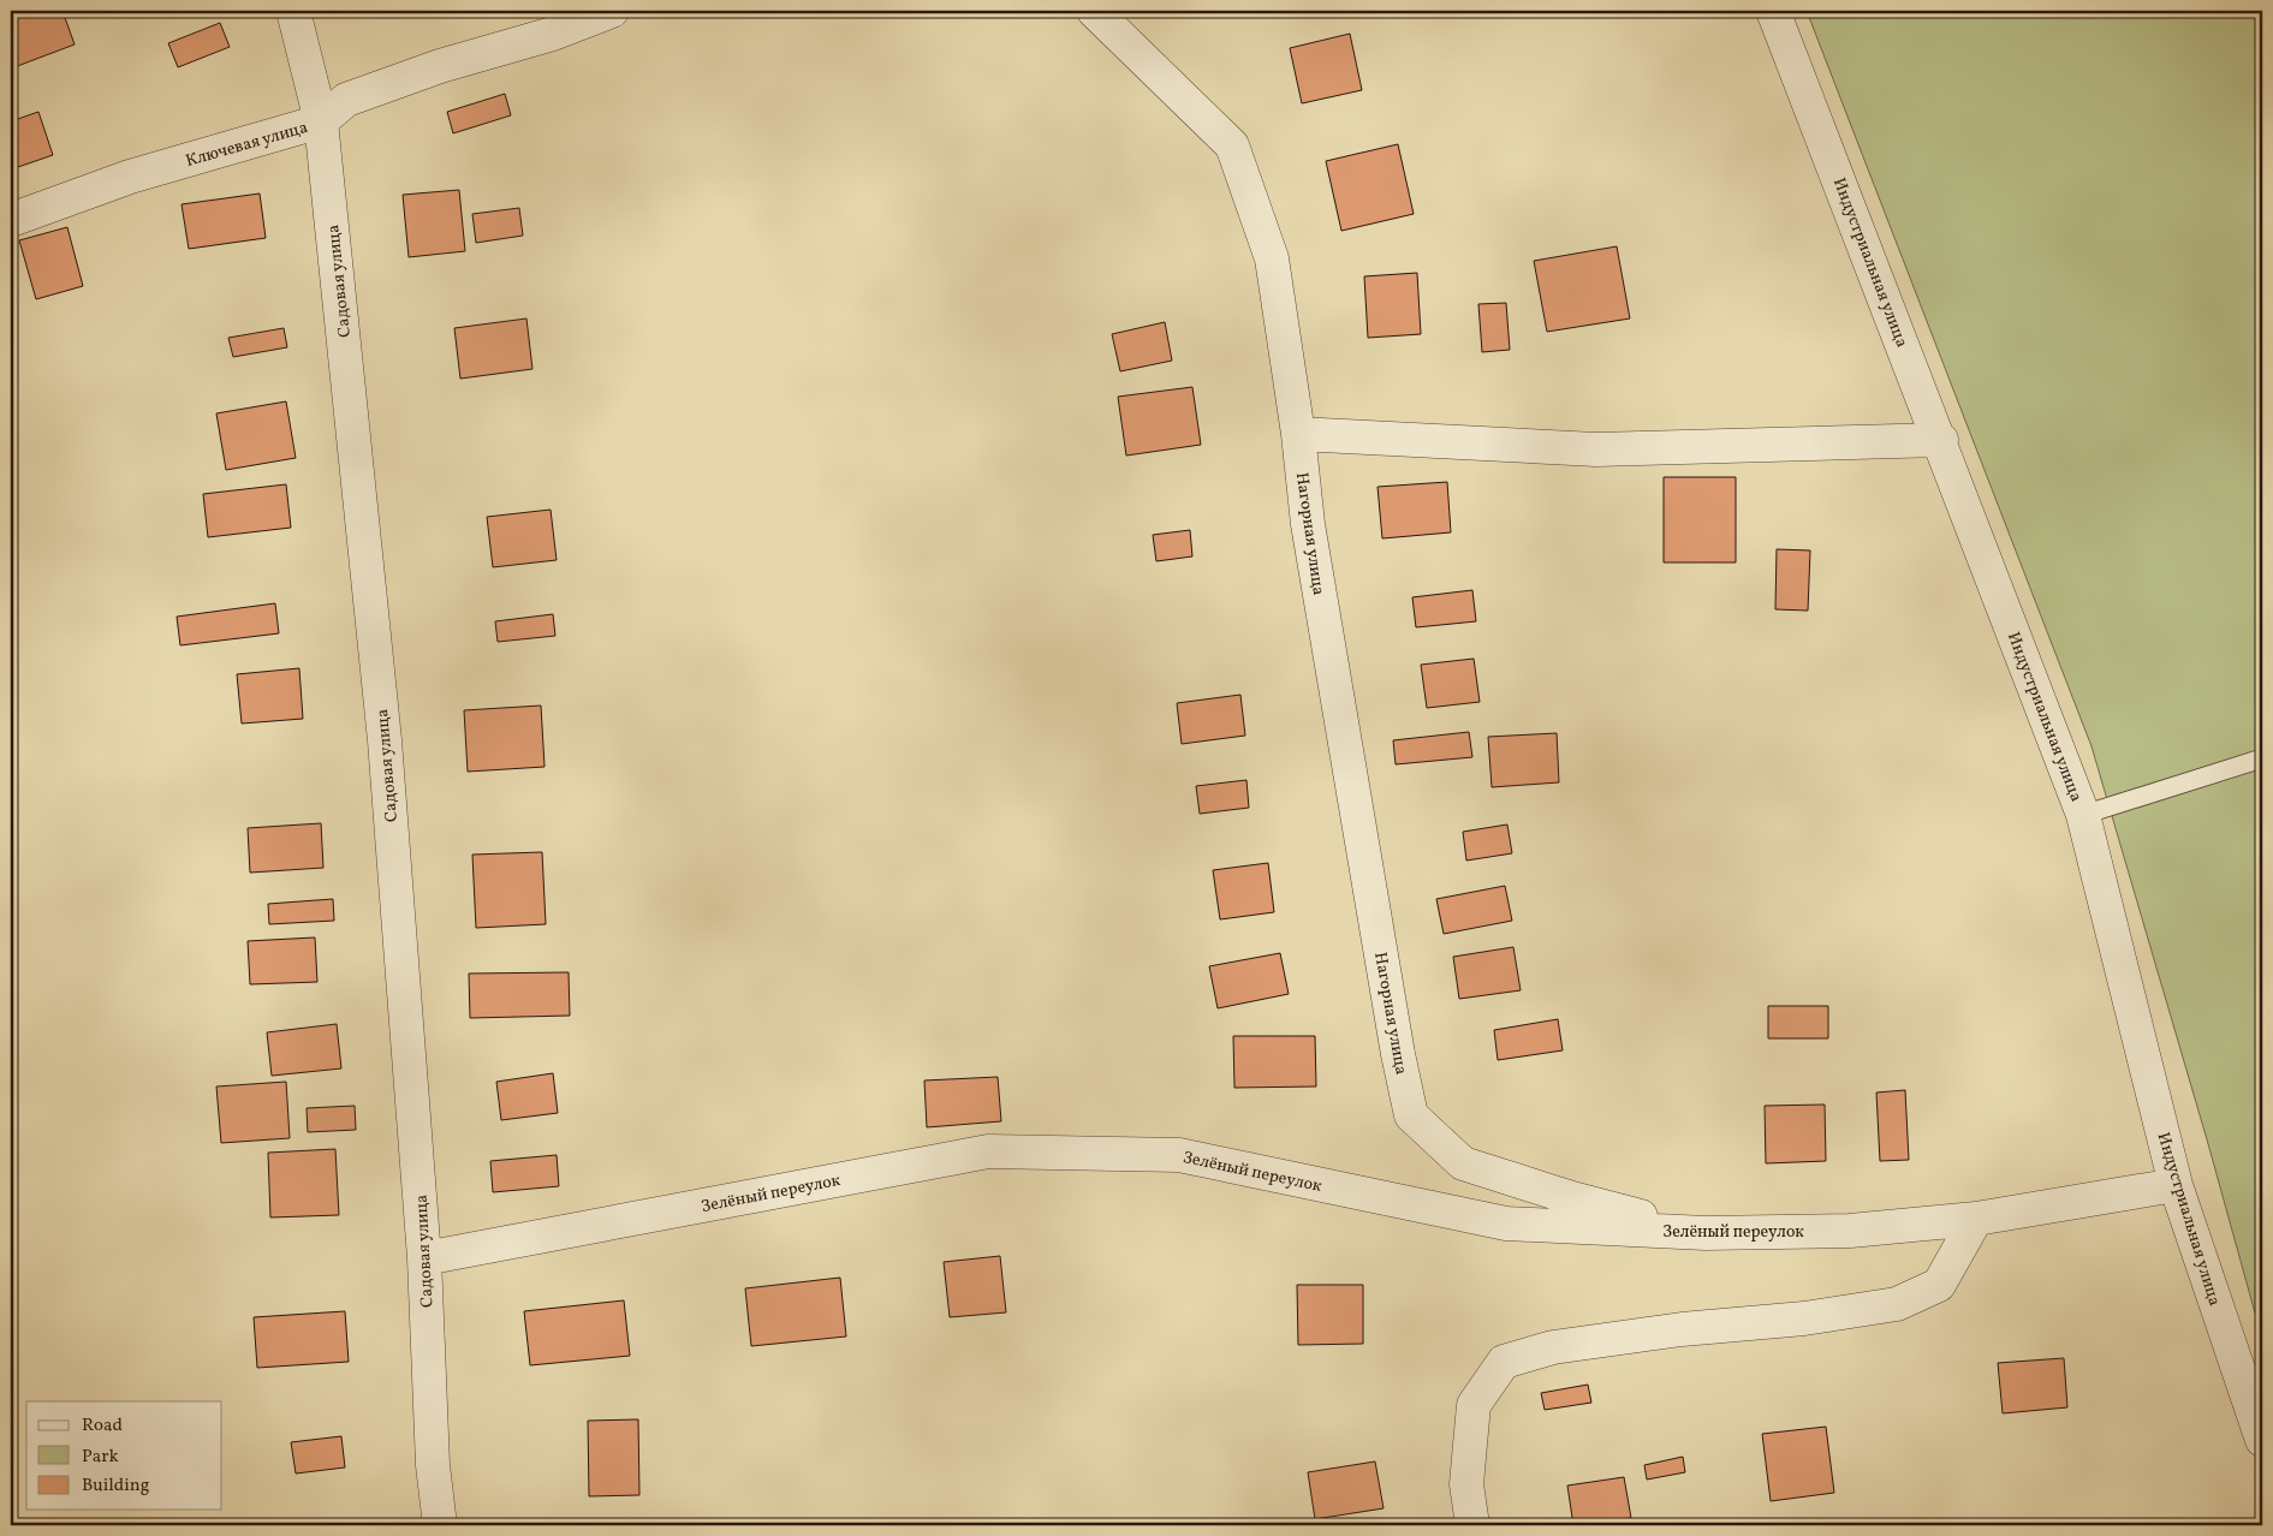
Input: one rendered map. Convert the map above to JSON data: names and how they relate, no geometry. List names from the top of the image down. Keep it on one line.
{"streets":{"street":["Ключевая улица","Индустриальная улица","Садовая улица","Нагорная улица","Зелёный переулок"]},"crossings":[["Ключевая улица","Садовая улица"],["Индустриальная улица","Зелёный переулок"],["Садовая улица","Зелёный переулок"],["Нагорная улица","Зелёный переулок"]],"legend":["Road","Park","Building"]}
